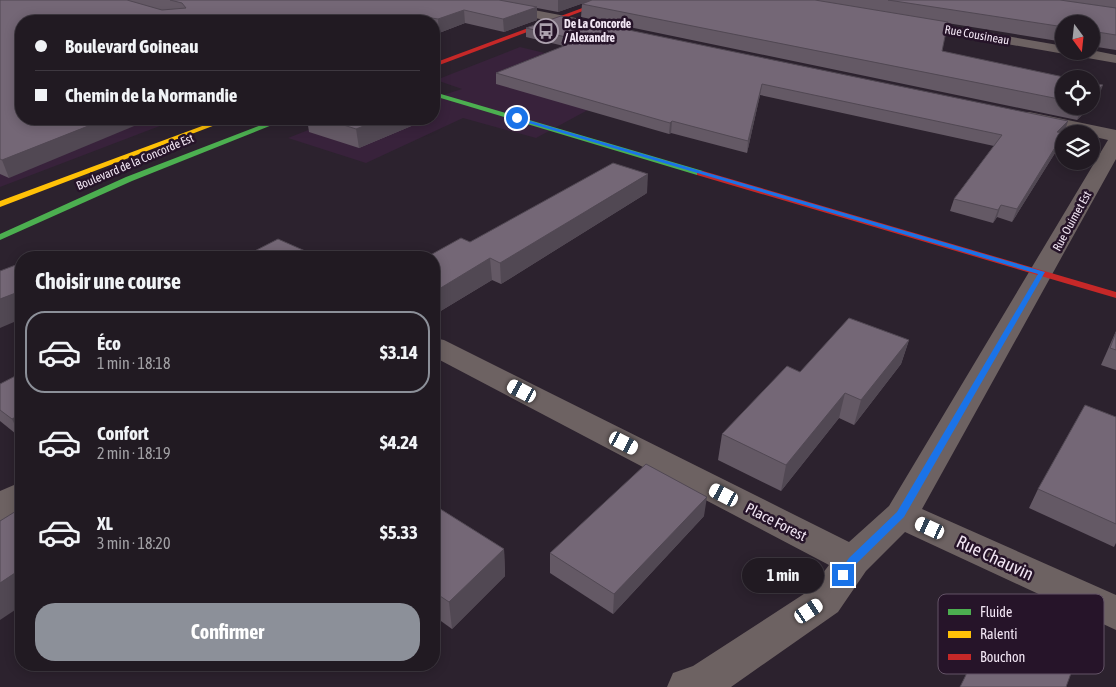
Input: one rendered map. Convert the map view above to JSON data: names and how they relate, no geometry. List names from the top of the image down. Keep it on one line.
{"streets":{"street":["Rue Cousineau","Boulevard de la Concorde Est","Rue Ouimet Est","Place Forest","Rue Chauvin"]},"crossings":[["Rue Ouimet Est","Place Forest"],["Rue Ouimet Est","Rue Chauvin"]],"places":{"bus stop":["De La Concorde / Alexandre"]},"legend":["Fluide","Ralenti","Bouchon"],"north":"bottom","page":{"banner":["Boulevard Goineau","Chemin de la Normandie"],"heading":"Choisir une course","list":[{"name":"Éco","note":"1 min · 18:18","value":"$3.14"},{"name":"Confort","note":"2 min · 18:19","value":"$4.24"},{"name":"XL","note":"3 min · 18:20","value":"$5.33"}],"bubble":"1 min","buttons":"Confirmer"}}
